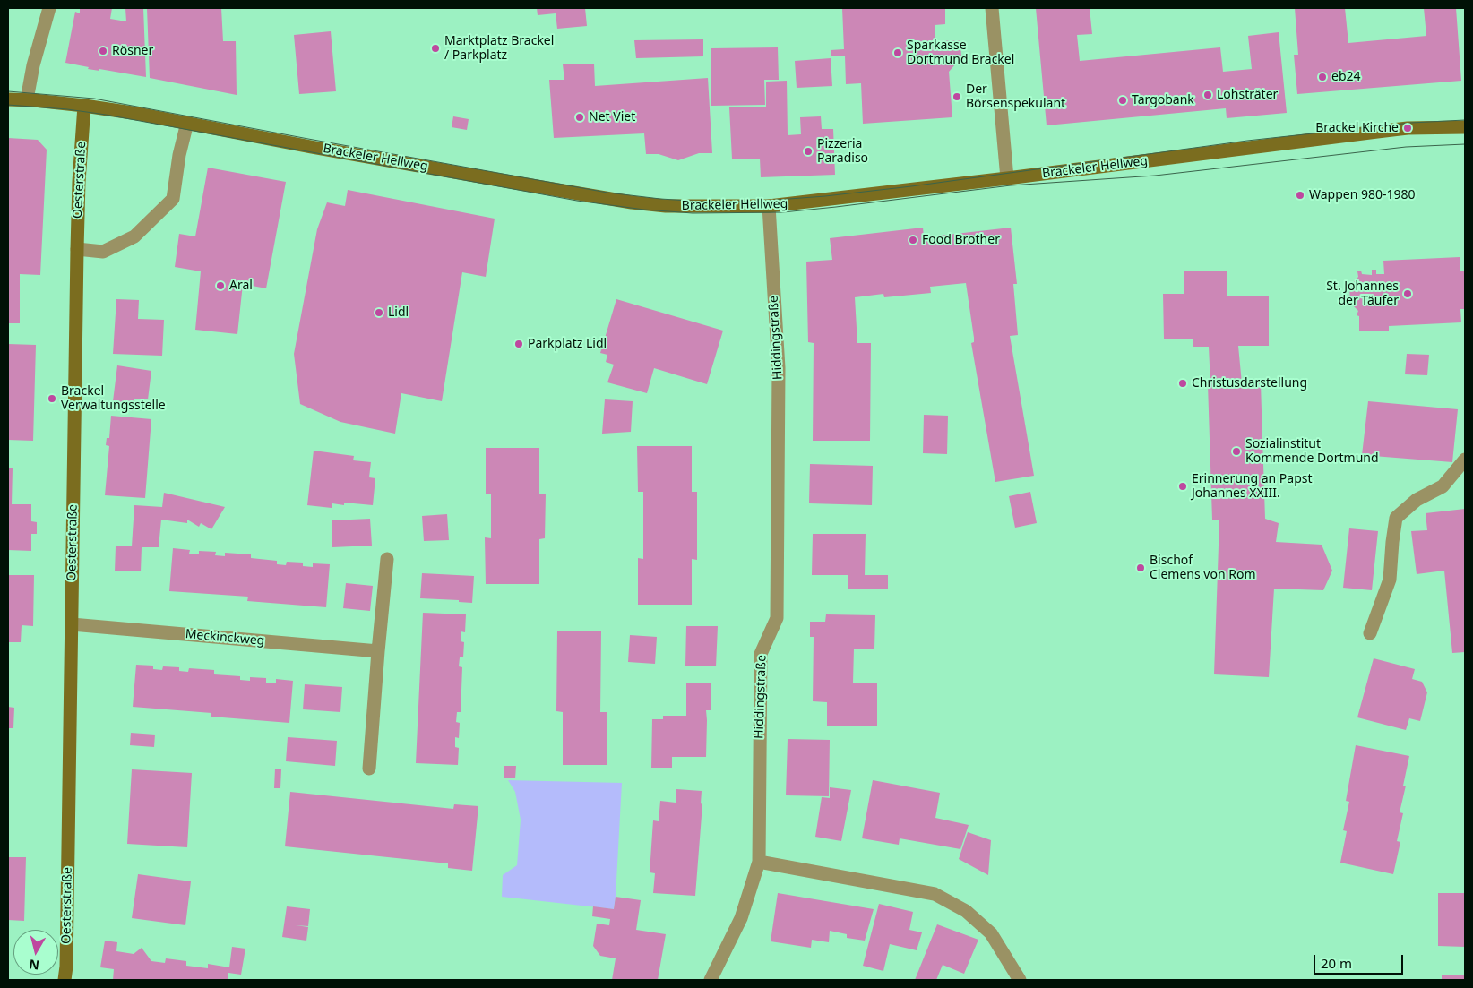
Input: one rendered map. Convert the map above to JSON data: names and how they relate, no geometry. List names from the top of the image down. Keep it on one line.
{"streets":{"main road":["Brackeler Hellweg","Oesterstraße"],"street":["Hiddingstraße","Meckinckweg"]},"crossings":[["Brackeler Hellweg","Oesterstraße"],["Brackeler Hellweg","Hiddingstraße"],["Oesterstraße","Meckinckweg"]],"places":["Marktplatz Brackel / Parkplatz","Rösner","Sparkasse Dortmund Brackel","eb24","Lohsträter","Der Börsenspekulant","Targobank","Net Viet","Brackel Kirche","Pizzeria Paradiso","Wappen 980-1980","Food Brother","Aral","St. Johannes der Täufer","Lidl","Parkplatz Lidl","Christusdarstellung","Brackel Verwaltungsstelle","Sozialinstitut Kommende Dortmund","Erinnerung an Papst Johannes XXIII.","Bischof Clemens von Rom"],"scale_bar":"20 m","north":"bottom"}
